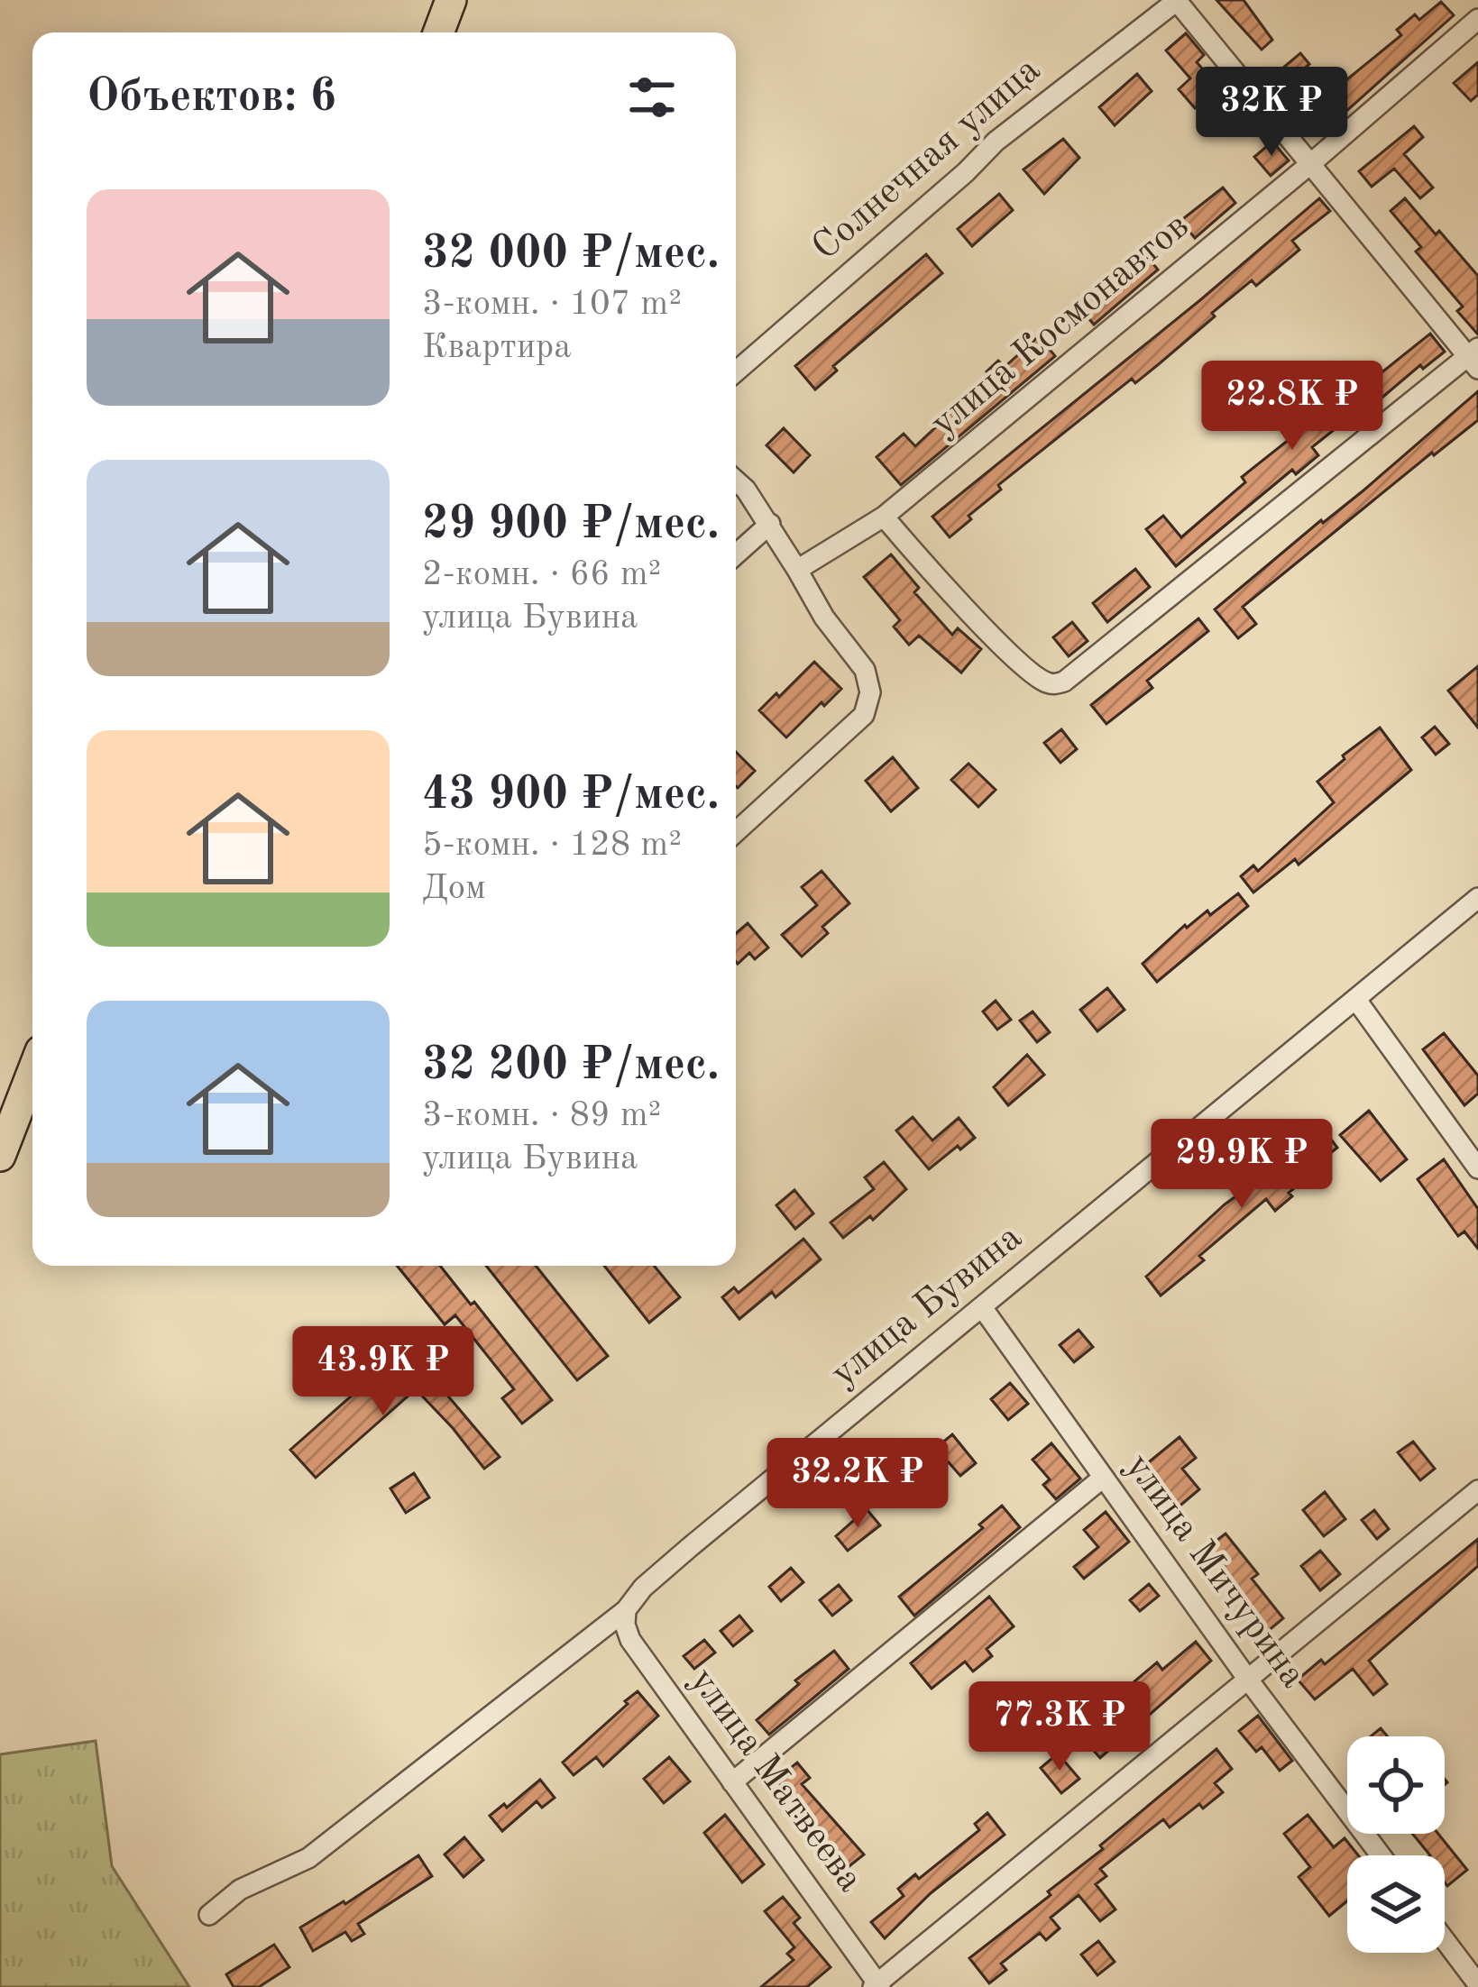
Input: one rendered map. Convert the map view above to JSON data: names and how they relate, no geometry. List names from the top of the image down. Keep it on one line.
{"streets":{"street":["Солнечная улица","улица Космонавтов","улица Бувина","улица Мичурина","улица Матвеева"]},"crossings":[["улица Бувина","улица Мичурина"],["улица Бувина","улица Матвеева"]],"page":{"heading":"Объектов: 6","price":["32K ₽","22.8K ₽","29.9K ₽","43.9K ₽","32.2K ₽","77.3K ₽"],"list":[{"name":"32 000 ₽/мес.","note":"3-комн. · 107 m² · Квартира"},{"name":"29 900 ₽/мес.","note":"2-комн. · 66 m² · улица Бувина"},{"name":"43 900 ₽/мес.","note":"5-комн. · 128 m² · Дом"},{"name":"32 200 ₽/мес.","note":"3-комн. · 89 m² · улица Бувина"}]}}
